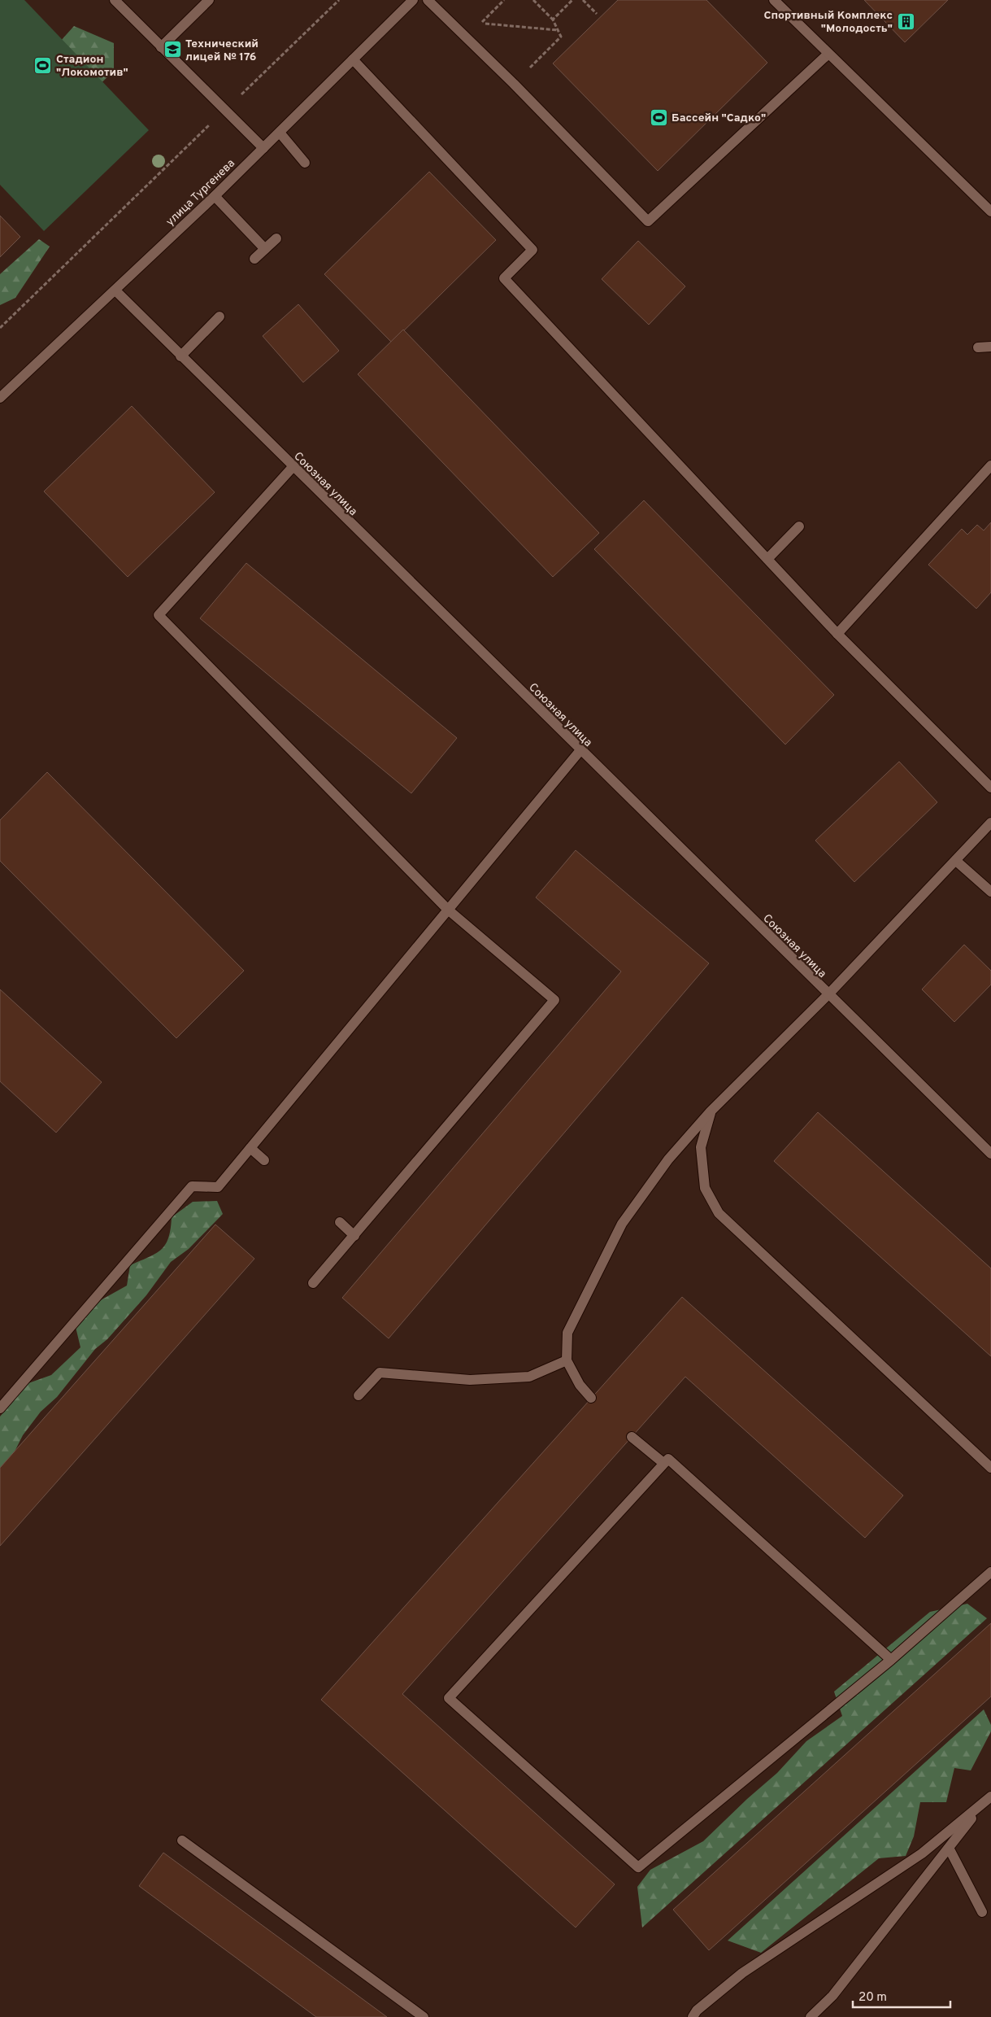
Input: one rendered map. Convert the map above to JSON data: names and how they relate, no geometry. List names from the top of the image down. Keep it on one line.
{"streets":{"street":["улица Тургенева","Союзная улица"]},"crossings":[["улица Тургенева","Союзная улица"]],"places":{"building":["Спортивный Комплекс \"Молодость\""],"school or university":["Технический лицей № 176"],"sports":["Стадион \"Локомотив\"","Бассейн \"Садко\""]},"scale_bar":"20 m"}
